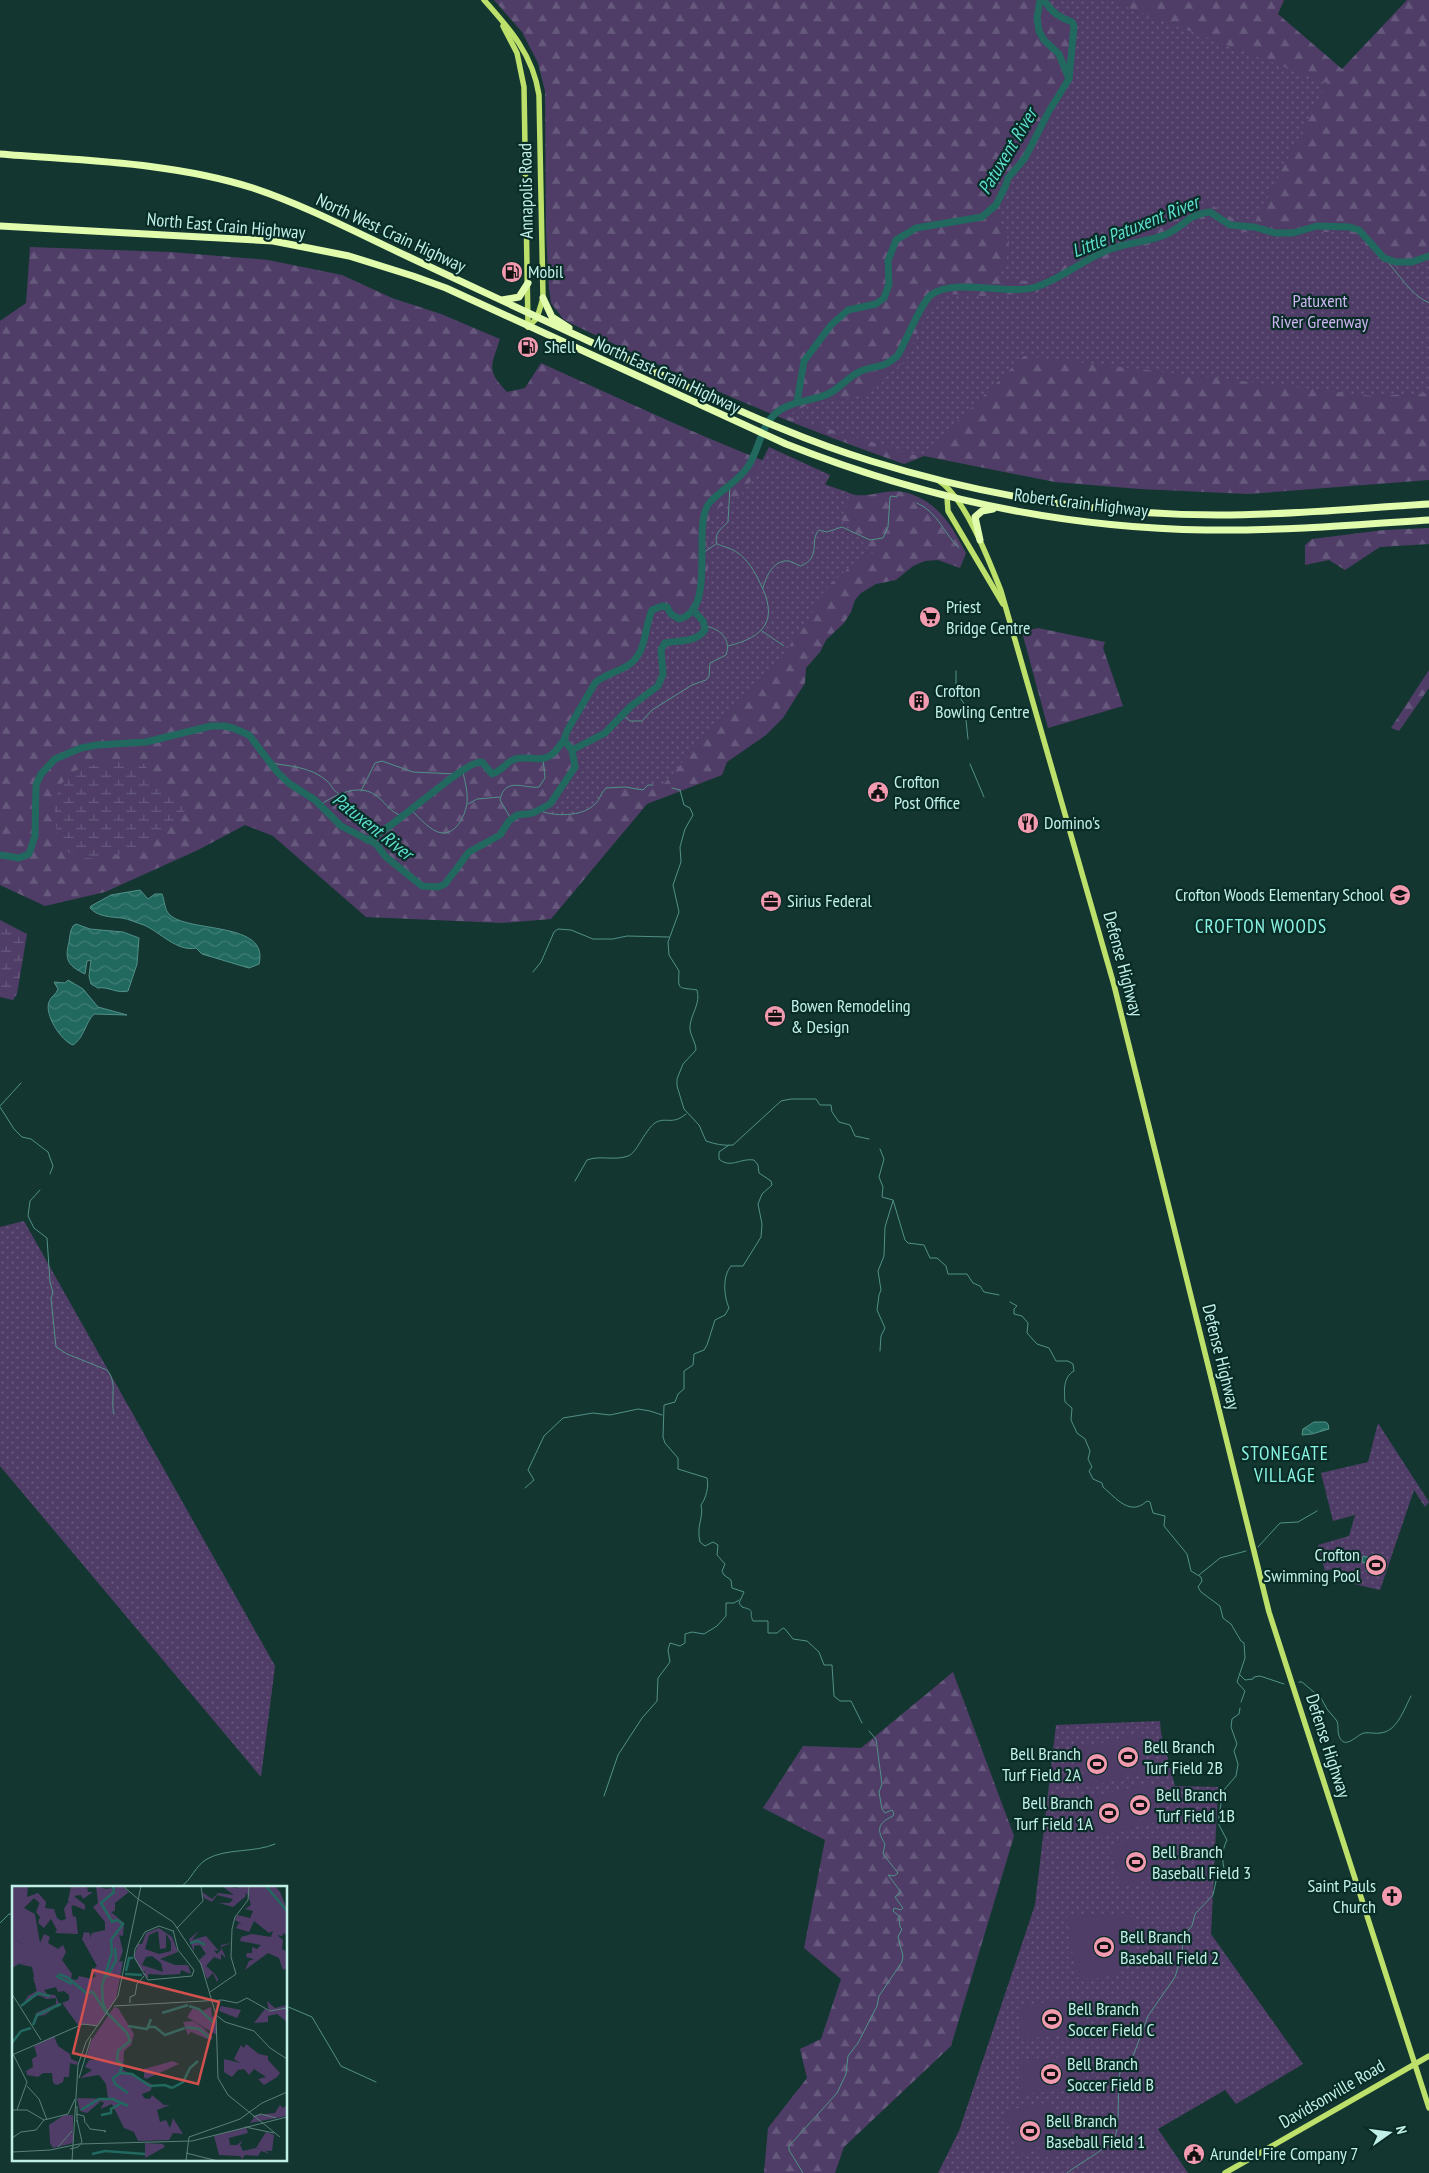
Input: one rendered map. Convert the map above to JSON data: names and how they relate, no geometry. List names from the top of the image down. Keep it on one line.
{"streets":{"highway":["North East Crain Highway","North West Crain Highway","Robert Crain Highway"],"main road":["Annapolis Road","Defense Highway","Davidsonville Road"]},"crossings":[["Annapolis Road","North East Crain Highway"],["Annapolis Road","North West Crain Highway"],["North East Crain Highway","Robert Crain Highway"],["North West Crain Highway","Robert Crain Highway"],["Robert Crain Highway","Defense Highway"],["Defense Highway","Davidsonville Road"]],"districts":["CROFTON WOODS","STONEGATE VILLAGE"],"water":["Patuxent River","Little Patuxent River"],"parks":["Patuxent River Greenway"],"places":{"fuel station":["Mobil","Shell"],"supermarket":["Priest Bridge Centre"],"building":["Crofton Bowling Centre"],"public building":["Crofton Post Office","Arundel Fire Company 7"],"restaurant":["Domino's"],"school or university":["Crofton Woods Elementary School"],"office":["Sirius Federal","Bowen Remodeling & Design"],"sports":["Crofton Swimming Pool","Bell Branch Turf Field 2B","Bell Branch Turf Field 2A","Bell Branch Turf Field 1B","Bell Branch Turf Field 1A","Bell Branch Baseball Field 3","Bell Branch Baseball Field 2","Bell Branch Soccer Field C","Bell Branch Soccer Field B","Bell Branch Baseball Field 1"],"church":["Saint Pauls Church"]},"north":"right"}
